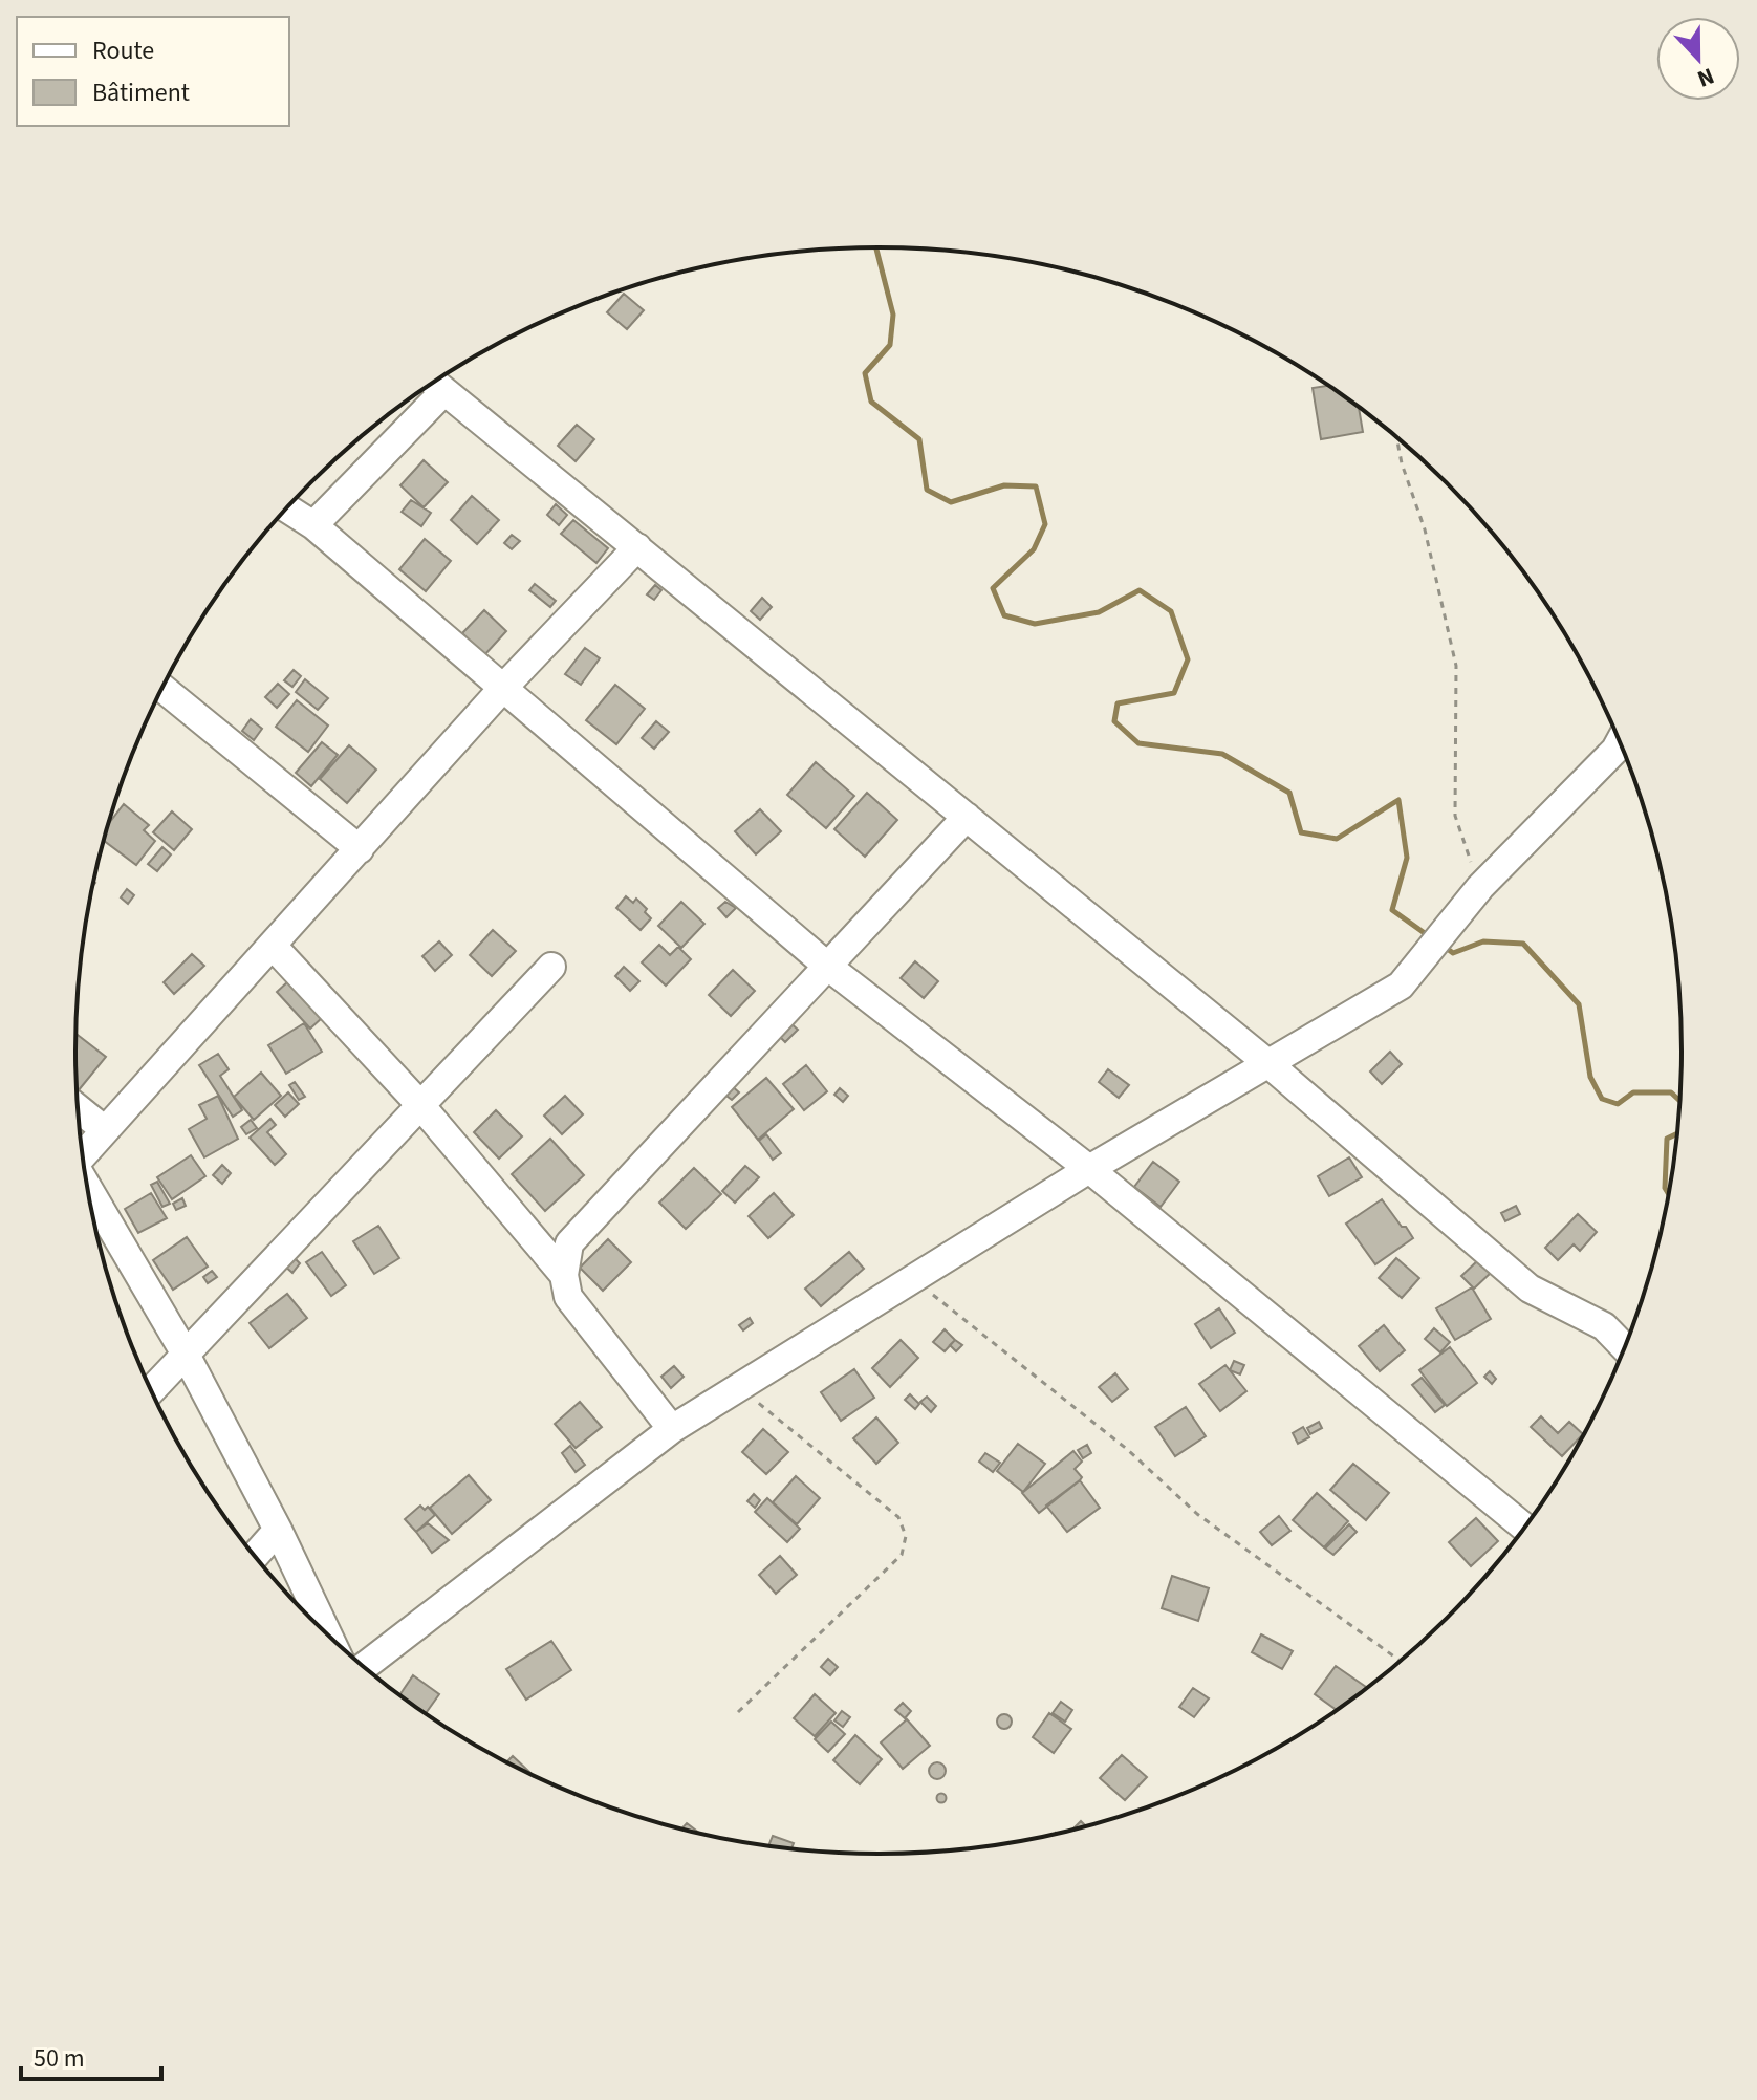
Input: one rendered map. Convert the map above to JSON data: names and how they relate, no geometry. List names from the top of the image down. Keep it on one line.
{"legend":["Route","Bâtiment"],"scale_bar":"50 m","north":"bottom"}
